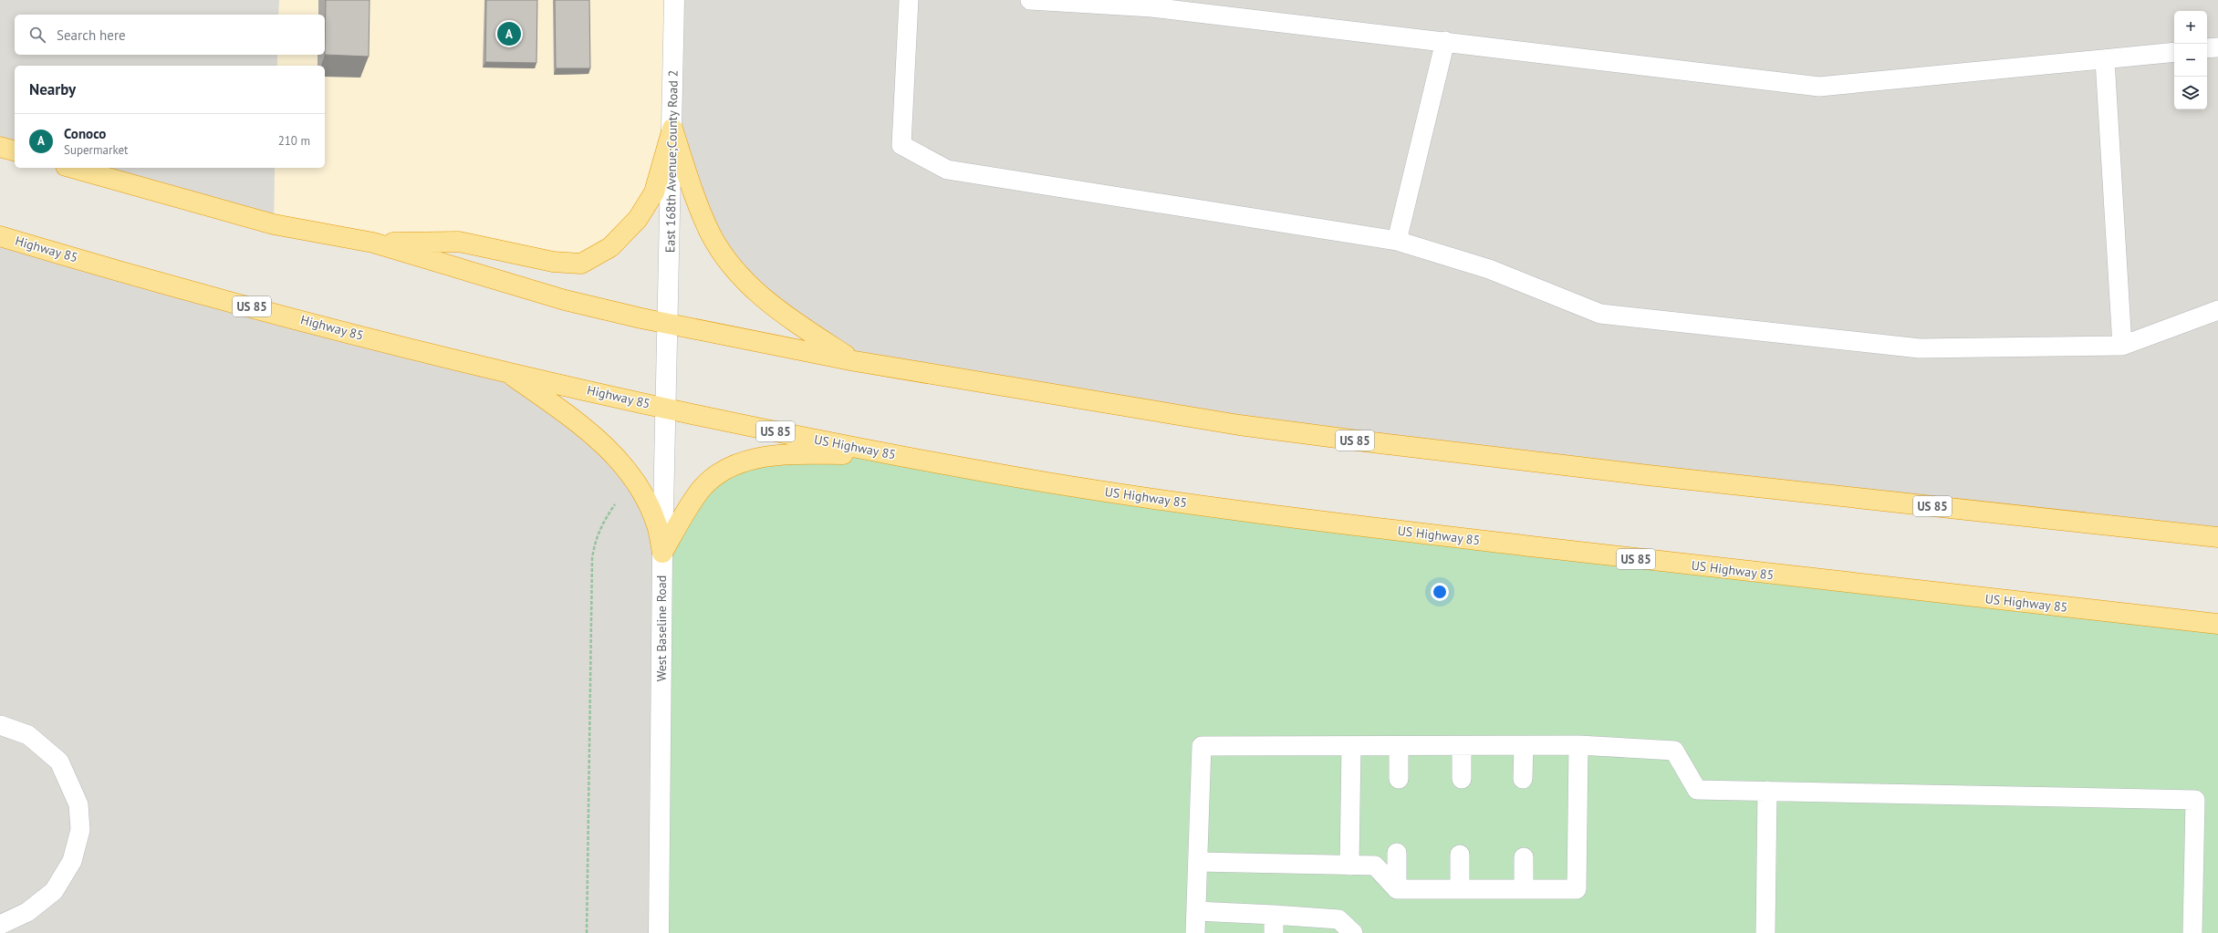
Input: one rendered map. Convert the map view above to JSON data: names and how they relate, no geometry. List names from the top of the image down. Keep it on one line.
{"streets":{"highway":["Highway 85","US 85","US Highway 85"],"main road":["East 168th Avenue;County Road 2","West Baseline Road"]},"crossings":[["East 168th Avenue;County Road 2","US 85"],["East 168th Avenue;County Road 2","West Baseline Road"],["Highway 85","US Highway 85"],["Highway 85","West Baseline Road"],["US 85","West Baseline Road"],["US Highway 85","West Baseline Road"]],"page":{"map_buttons":["+","−"],"search":"Search here","pins":"A","heading":"Nearby","list":[{"mark":"A","name":"Conoco","note":"Supermarket","value":"210 m"}]}}
